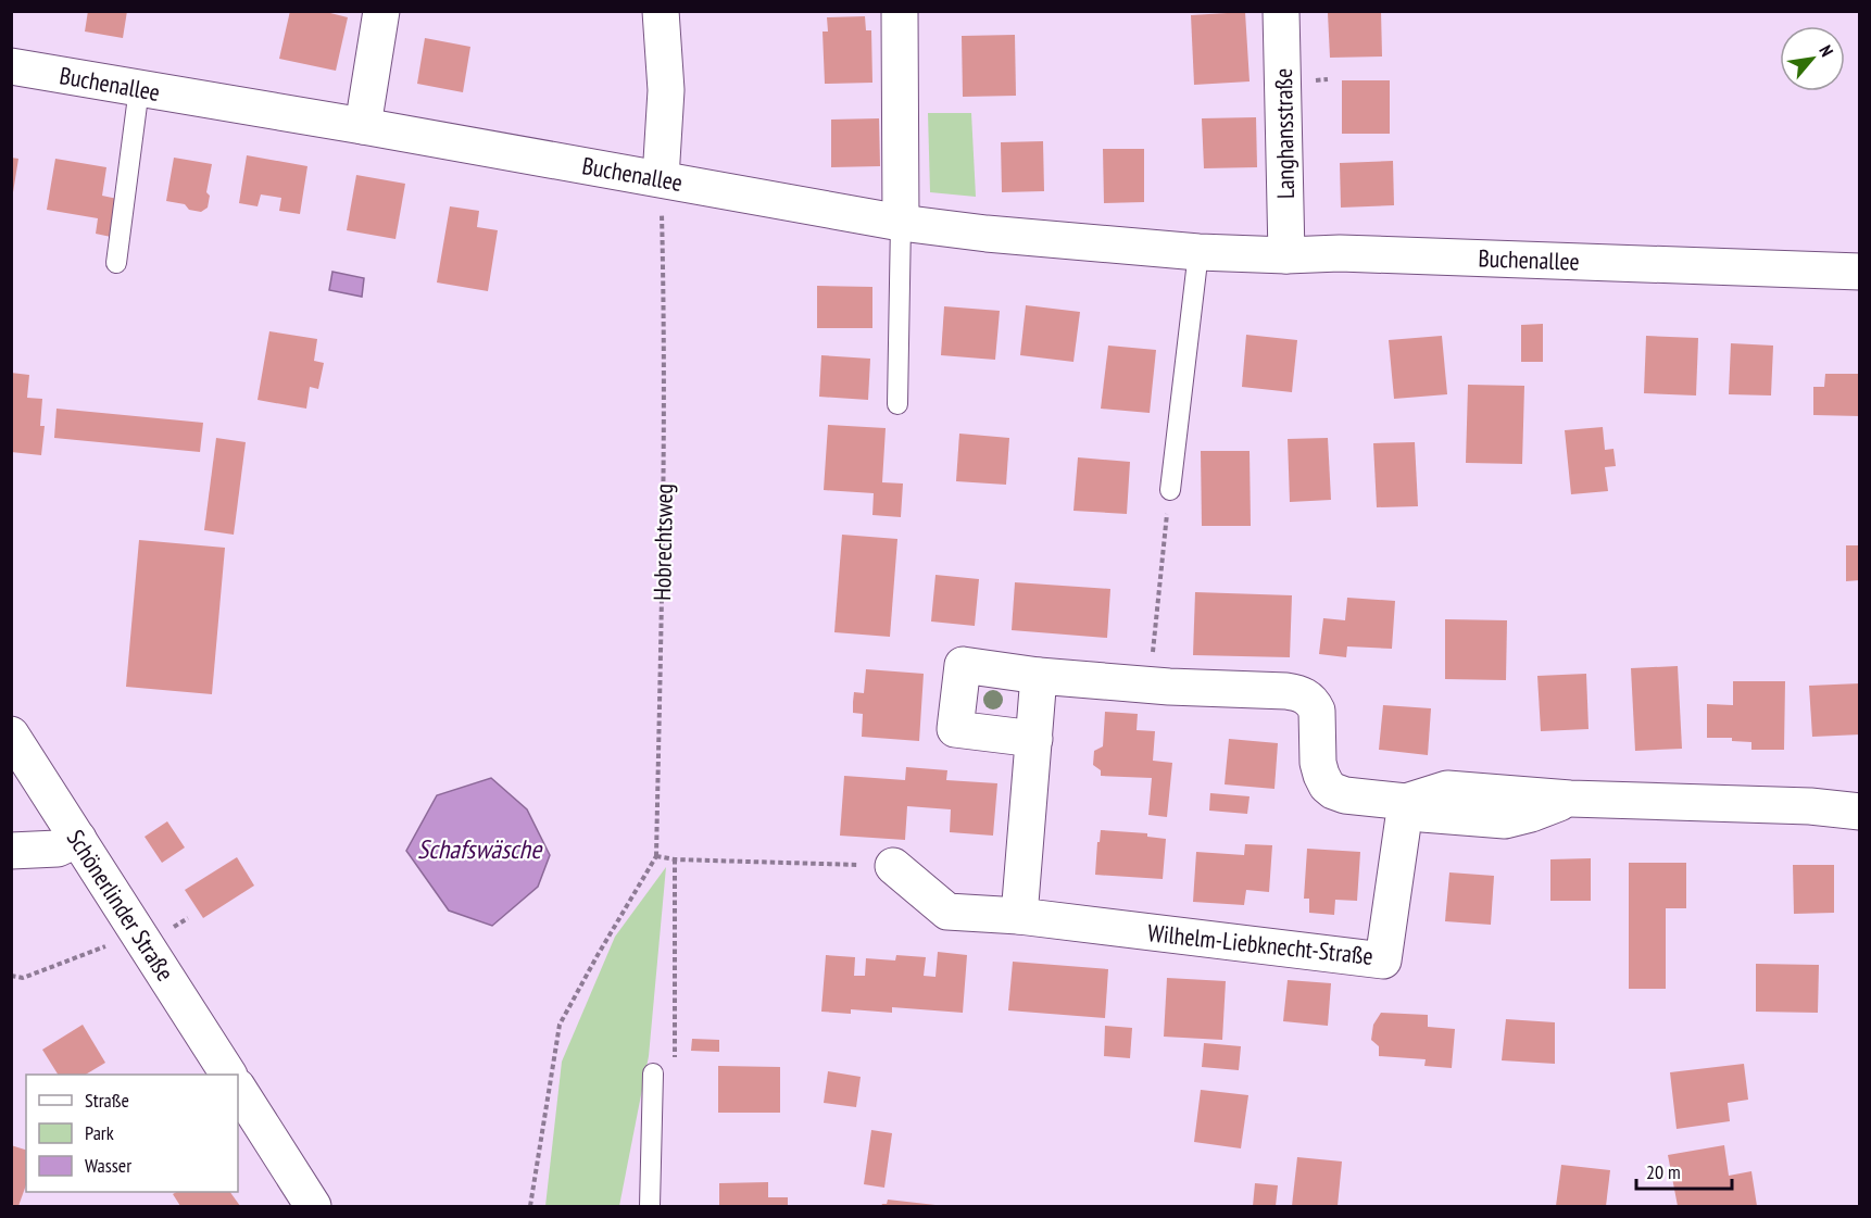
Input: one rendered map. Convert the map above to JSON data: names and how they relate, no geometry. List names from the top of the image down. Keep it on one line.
{"streets":{"street":["Buchenallee","Langhansstraße","Schönerlinder Straße","Wilhelm-Liebknecht-Straße"],"path":["Hobrechtsweg"]},"crossings":[["Buchenallee","Langhansstraße"],["Buchenallee","Hobrechtsweg"]],"water":["Schafswäsche"],"legend":["Straße","Park","Wasser"],"scale_bar":"20 m","north":"top right"}
